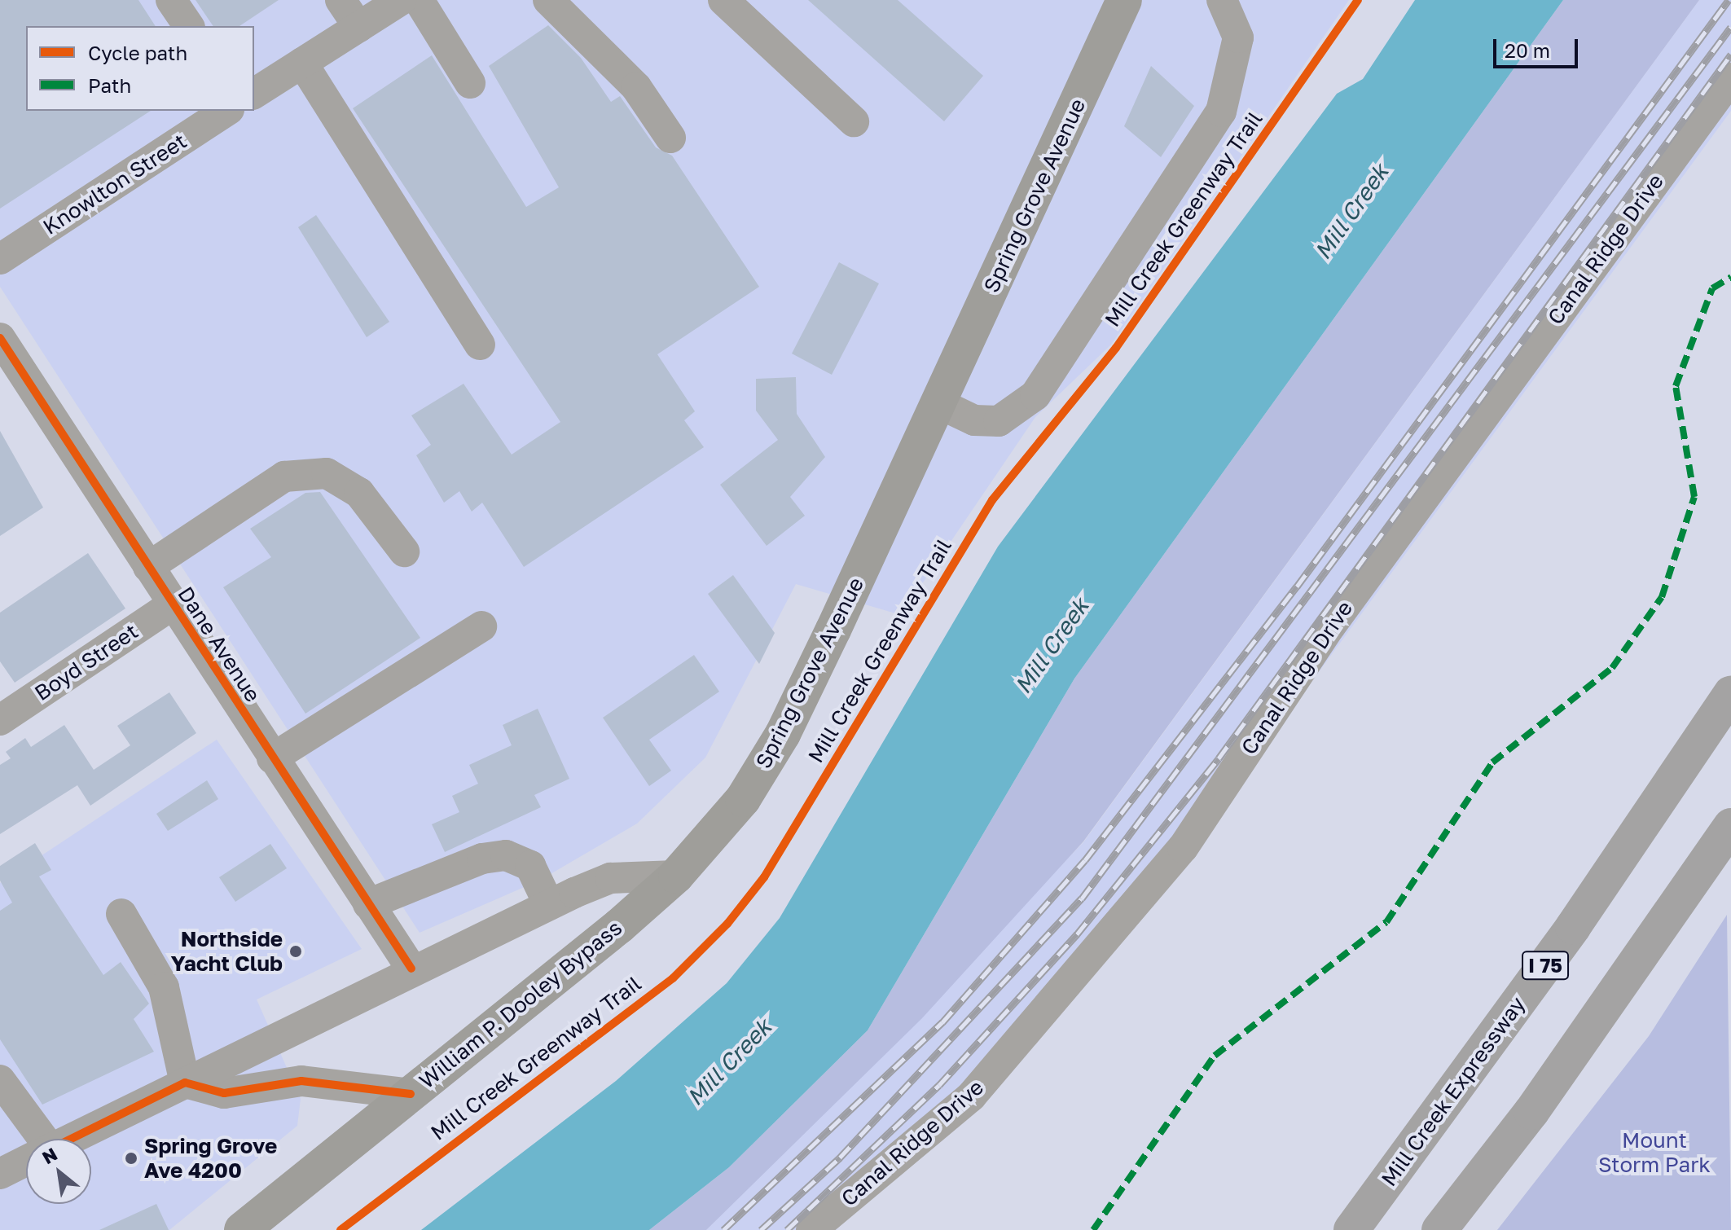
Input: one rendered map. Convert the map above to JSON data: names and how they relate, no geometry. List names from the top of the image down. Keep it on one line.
{"streets":{"highway":["I 75","Mill Creek Expressway"],"main road":["Spring Grove Avenue","William P. Dooley Bypass"],"street":["Knowlton Street","Canal Ridge Drive","Dane Avenue","Boyd Street"],"cycle path":["Mill Creek Greenway Trail"]},"crossings":[["Spring Grove Avenue","William P. Dooley Bypass"],["Dane Avenue","Boyd Street"]],"water":["Mill Creek"],"parks":["Mount Storm Park"],"places":["Northside Yacht Club","Spring Grove Ave 4200"],"legend":["Cycle path","Path"],"scale_bar":"20 m","north":"top left"}
